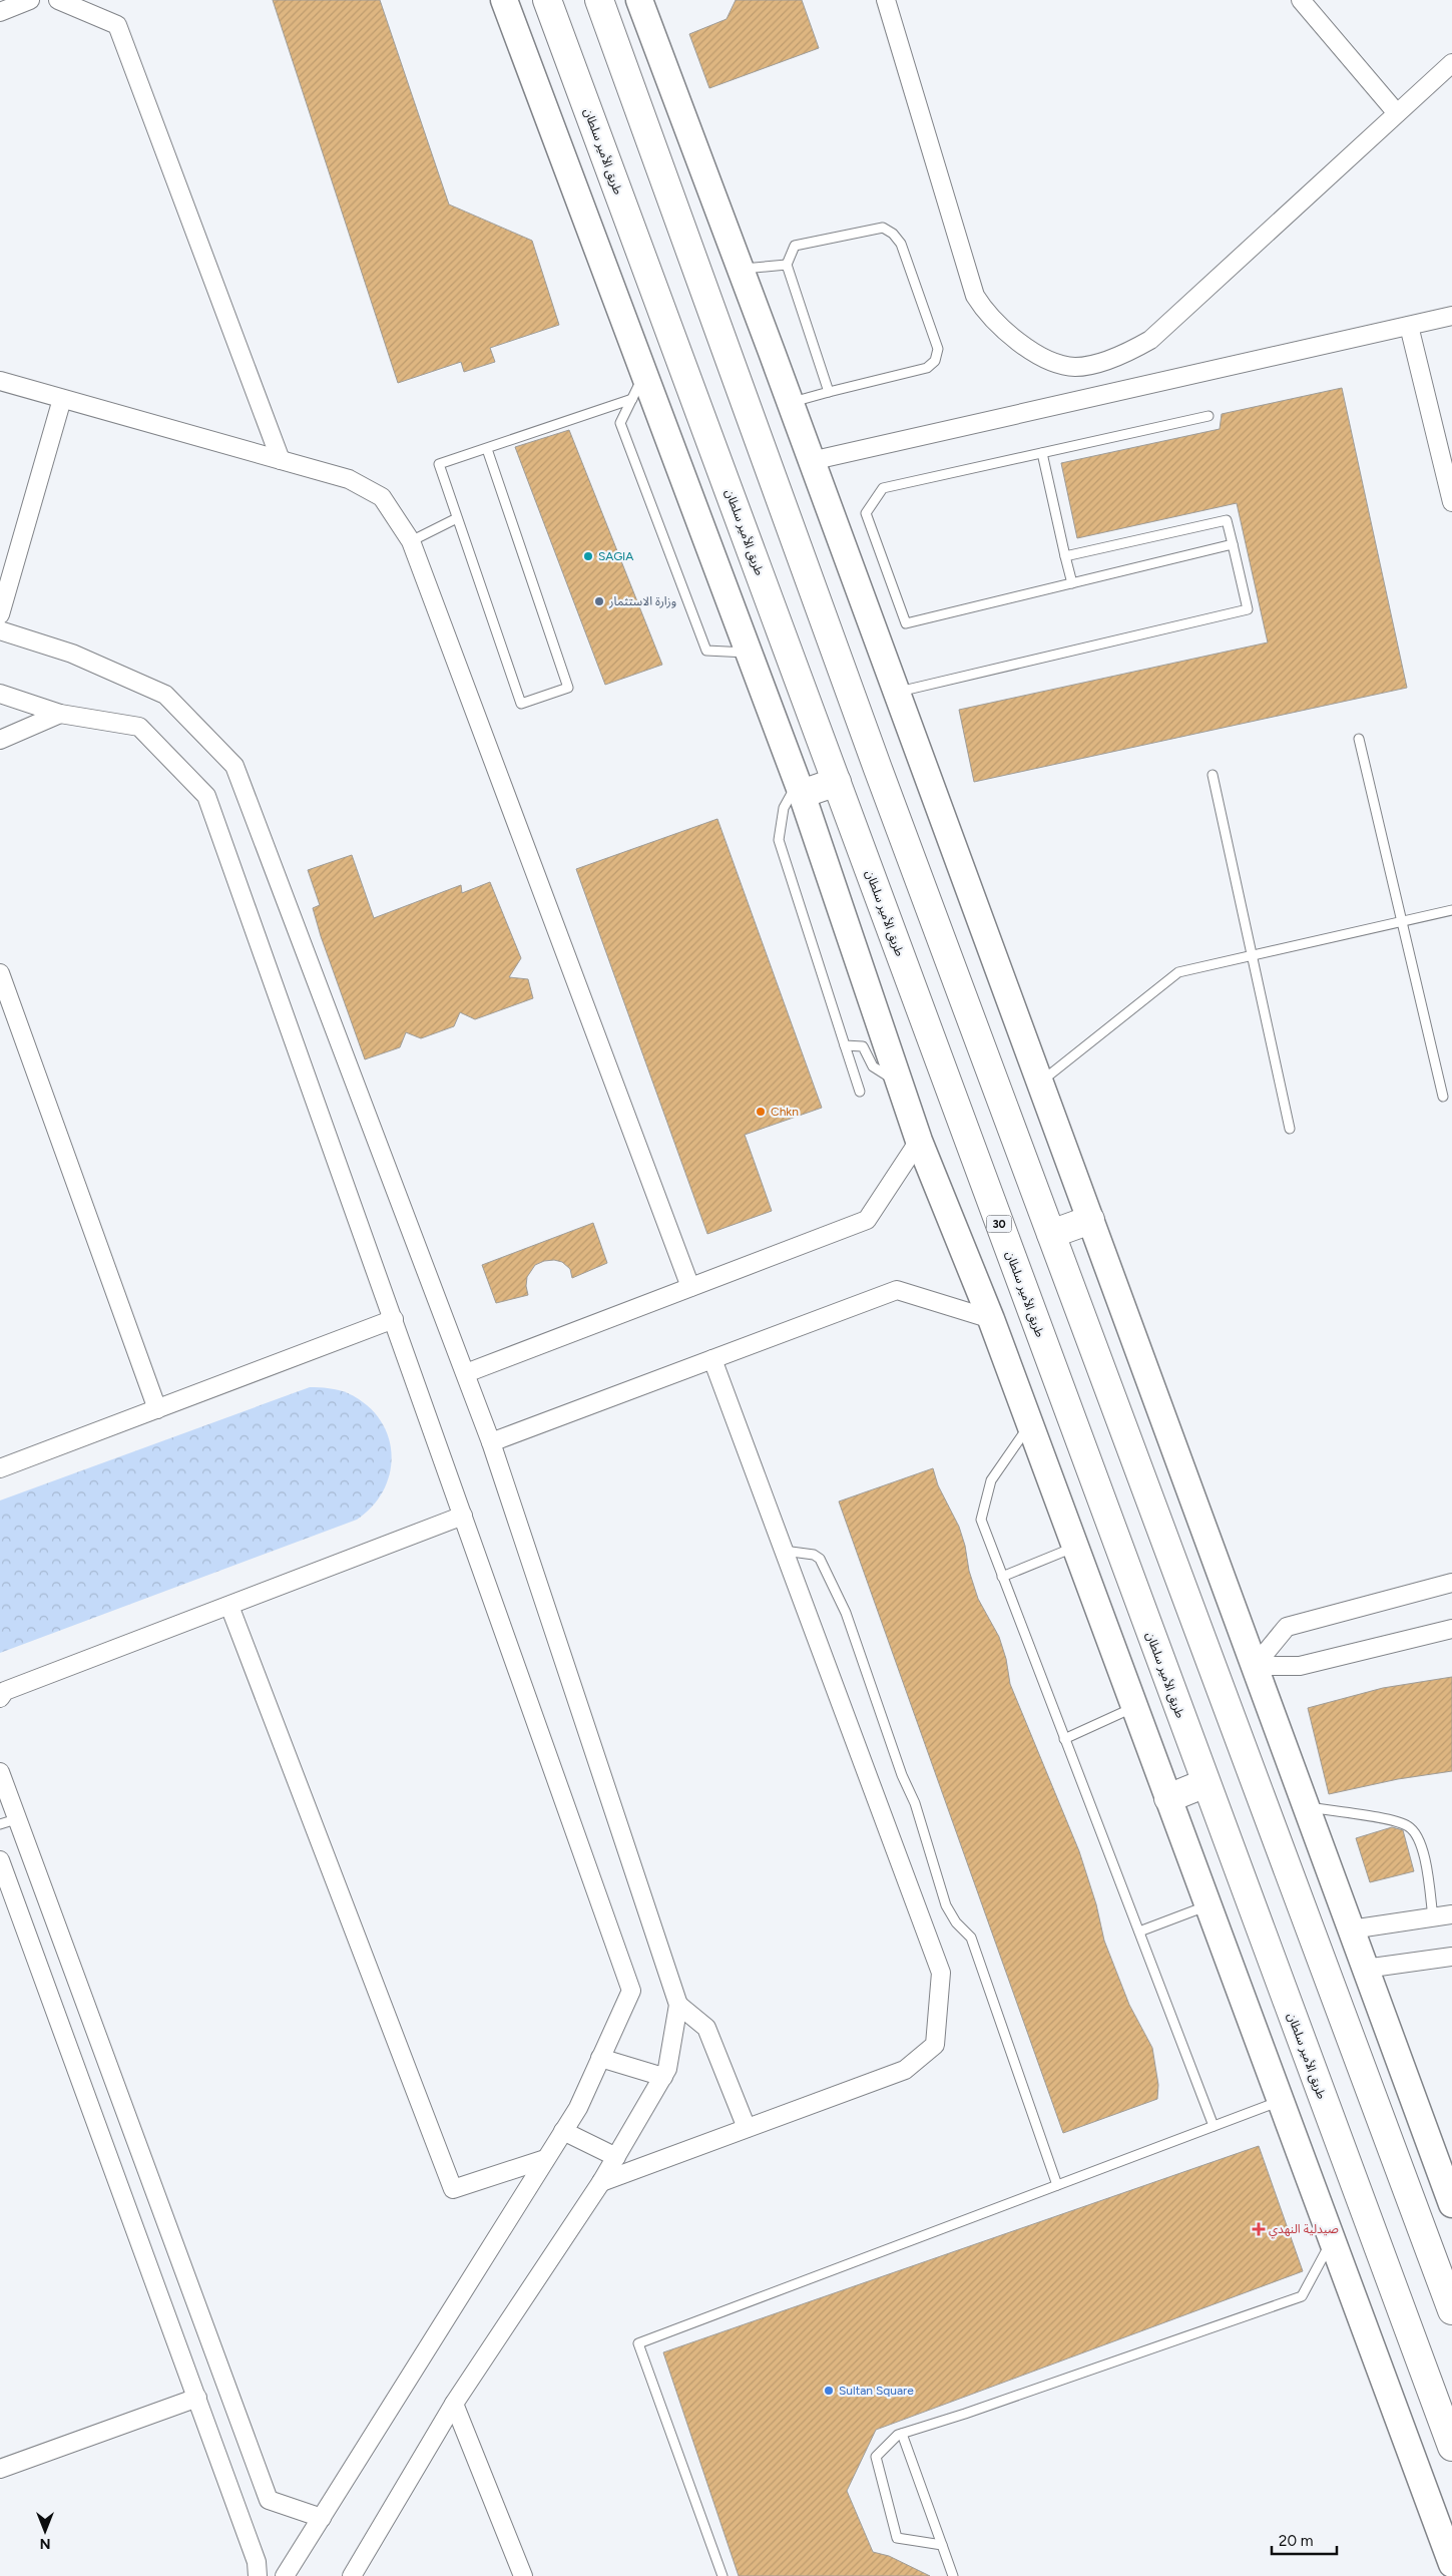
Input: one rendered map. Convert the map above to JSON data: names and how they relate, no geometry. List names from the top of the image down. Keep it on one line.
{"streets":{"main road":["طريق الأمير سلطان","30"]},"places":{"other":["SAGIA","وزارة الاستثمار","Chkn","Sultan Square"],"health":["صيدلية النهدي"]},"scale_bar":"20 m","north":"bottom"}
